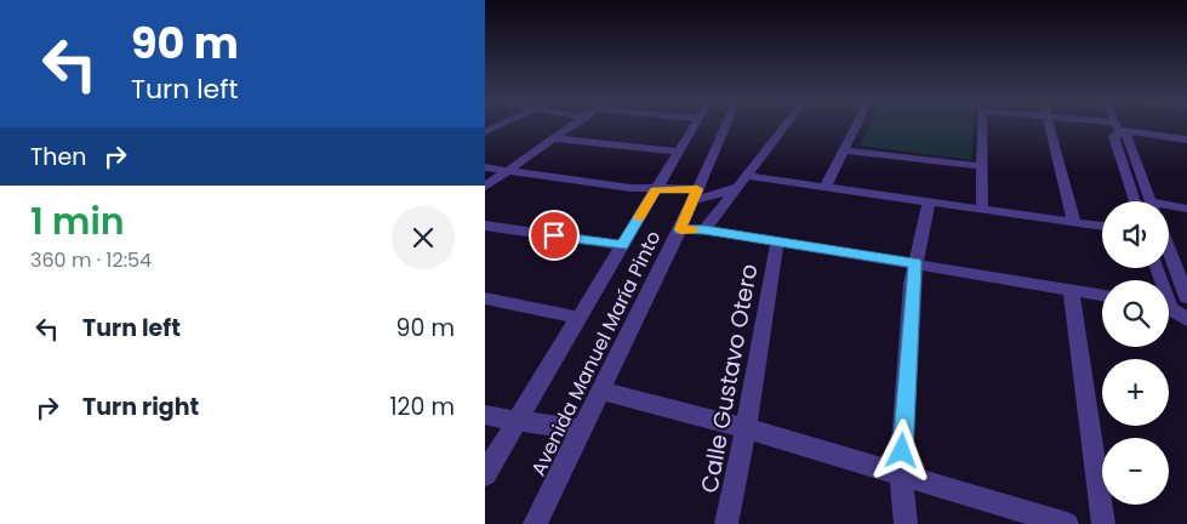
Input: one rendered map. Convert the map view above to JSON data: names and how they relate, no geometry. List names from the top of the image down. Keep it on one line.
{"streets":{"street":["Avenida Manuel María Pinto","Calle Gustavo Otero"]},"page":{"turn":["90 m","Turn left"],"then":"Then","heading":["1 min","360 m · 12:54"],"map_buttons":["+","−"],"list":[{"name":"Turn left","value":"90 m"},{"name":"Turn right","value":"120 m"}]}}
